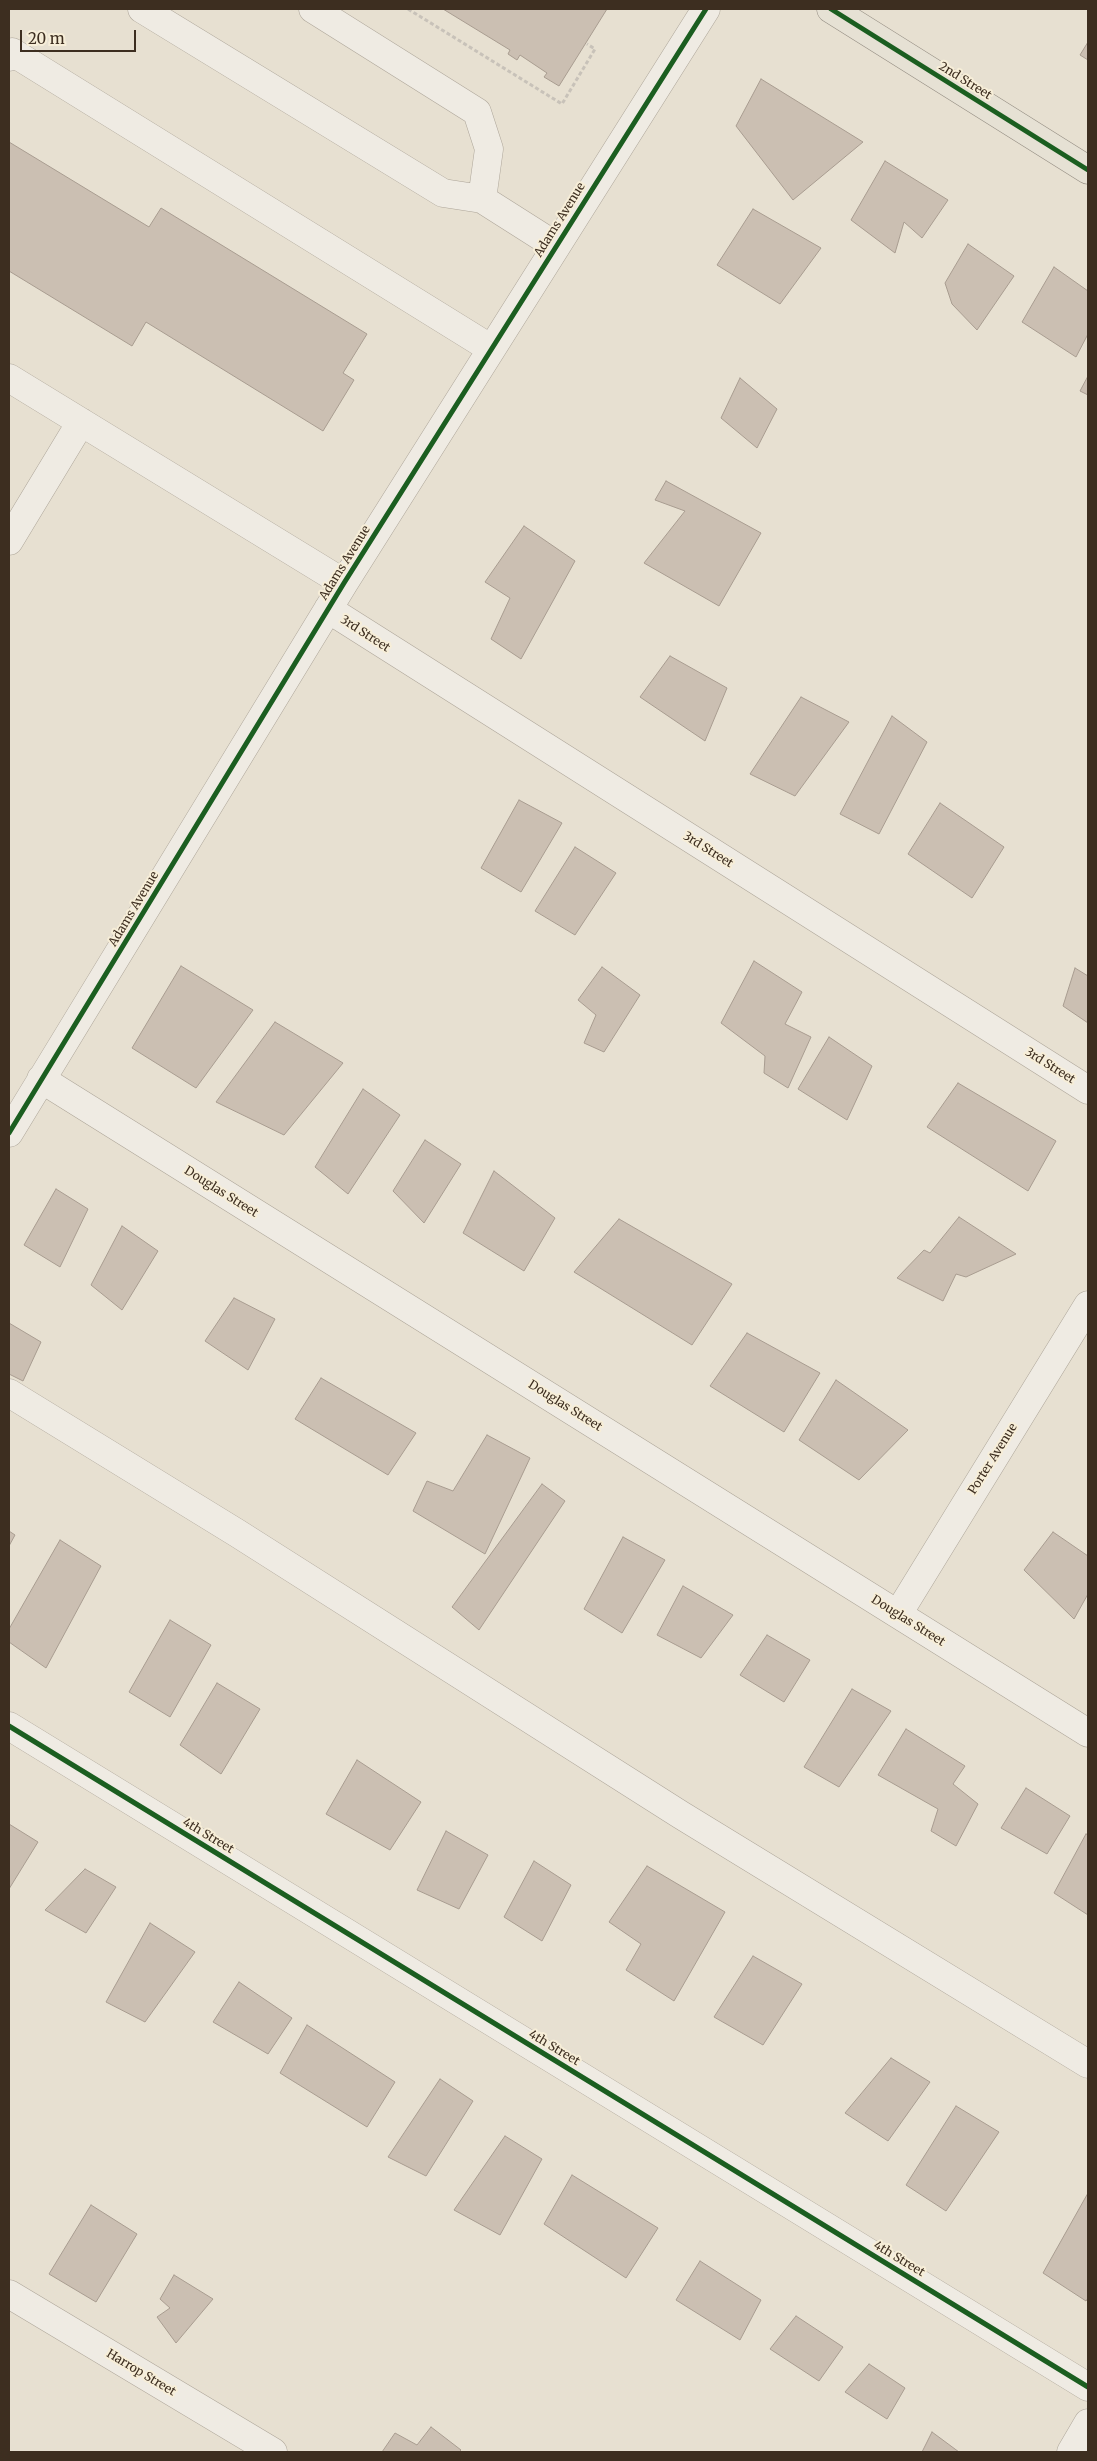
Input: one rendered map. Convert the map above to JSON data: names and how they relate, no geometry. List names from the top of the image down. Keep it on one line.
{"streets":{"main road":["2nd Street"],"street":["Adams Avenue","3rd Street","Douglas Street","Porter Avenue","4th Street","Harrop Street"]},"crossings":[["Adams Avenue","3rd Street"],["Adams Avenue","Douglas Street"],["Douglas Street","Porter Avenue"]],"scale_bar":"20 m"}
